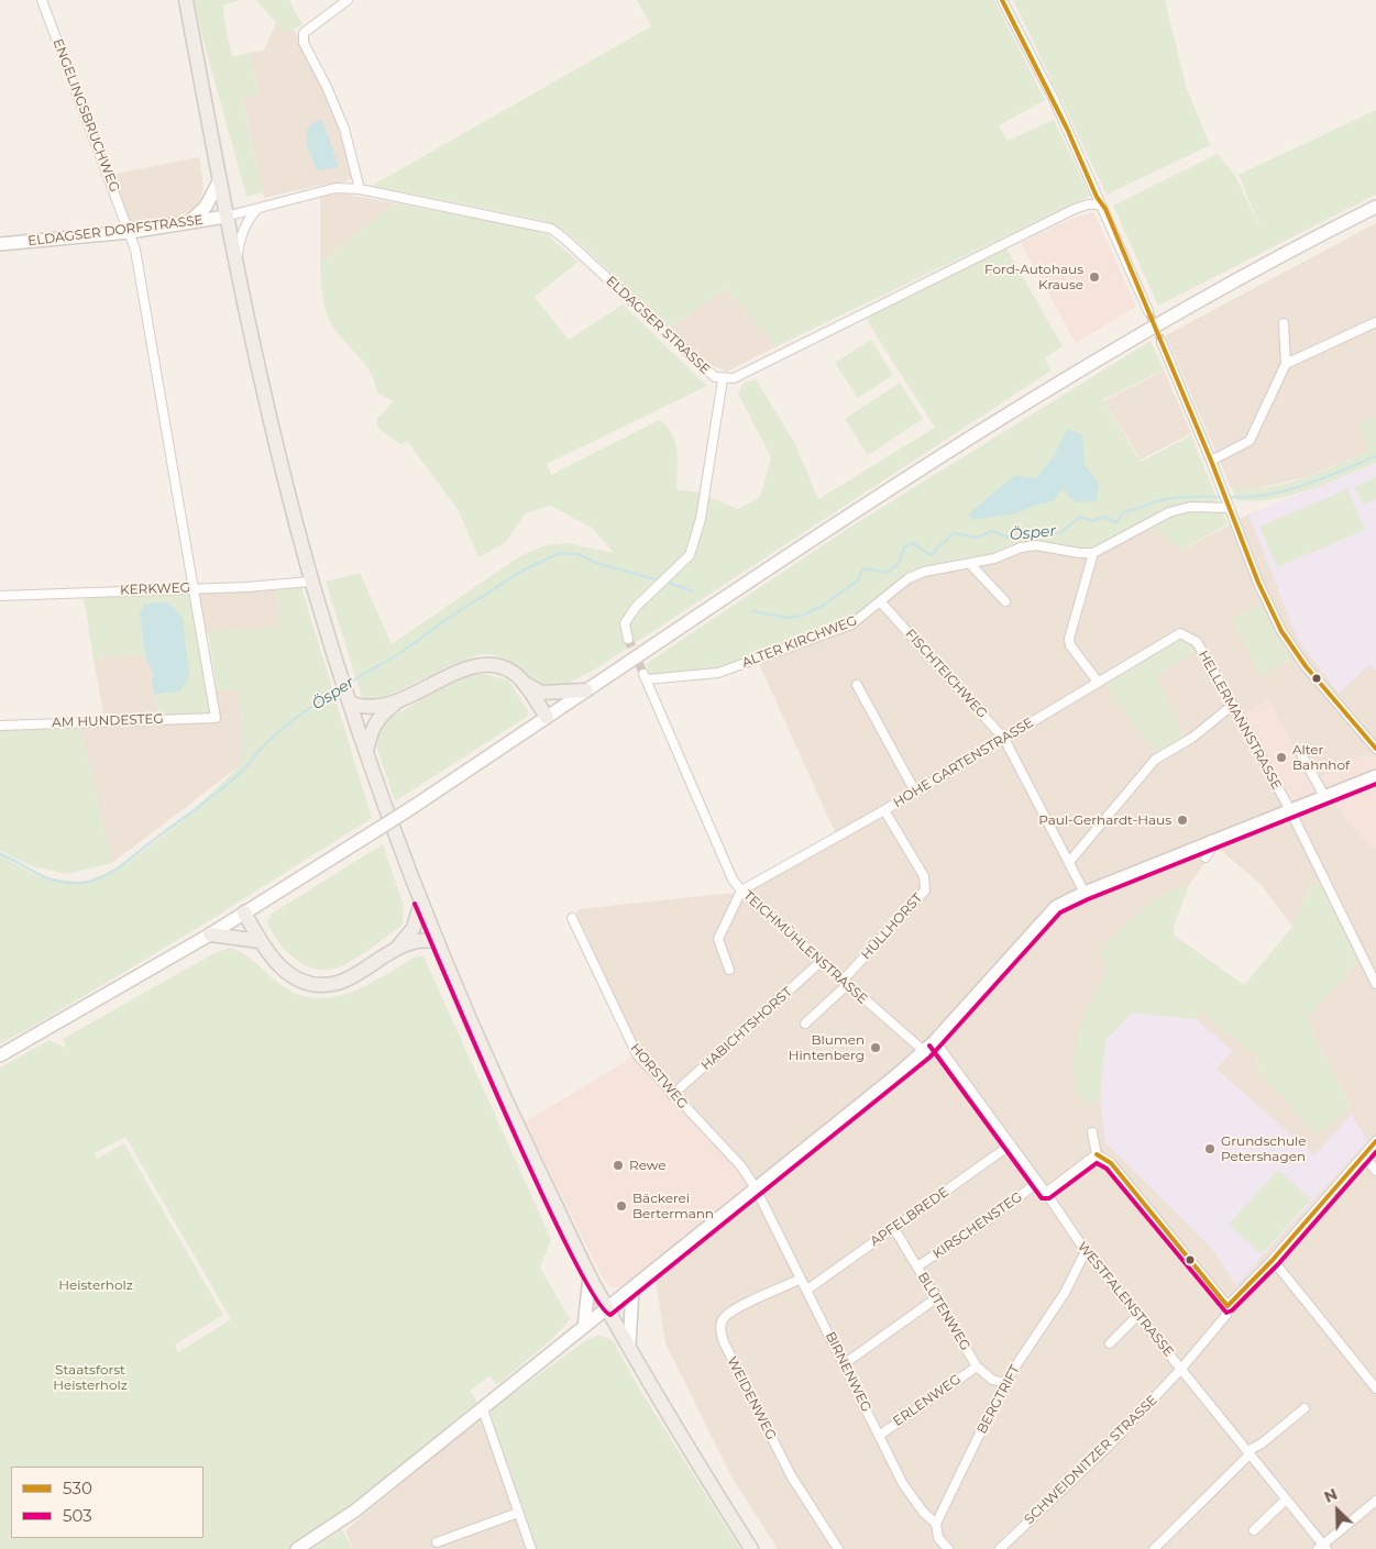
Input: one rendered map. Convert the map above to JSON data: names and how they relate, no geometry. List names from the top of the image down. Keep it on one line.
{"streets":{"main road":["ELDAGSER DORFSTRASSE"],"street":["ENGELINGSBRUCHWEG","ELDAGSER STRASSE","KERKWEG","ALTER KIRCHWEG","FISCHTEICHWEG","HELLERMANNSTRASSE","AM HUNDESTEG","HOHE GARTENSTRASSE","HÜLLHORST","TEICHMÜHLENSTRASSE","HABICHTSHORST","HORSTWEG","APFELBREDE","KIRSCHENSTEG","WESTFALENSTRASSE","BLÜTENWEG","BIRNENWEG","WEIDENWEG","BERGTRIFT","ERLENWEG","SCHWEIDNITZER STRASSE"]},"crossings":[["ENGELINGSBRUCHWEG","ELDAGSER DORFSTRASSE"],["ENGELINGSBRUCHWEG","KERKWEG"],["ENGELINGSBRUCHWEG","AM HUNDESTEG"],["ELDAGSER DORFSTRASSE","ELDAGSER STRASSE"],["ALTER KIRCHWEG","FISCHTEICHWEG"],["ALTER KIRCHWEG","TEICHMÜHLENSTRASSE"],["FISCHTEICHWEG","HOHE GARTENSTRASSE"],["HELLERMANNSTRASSE","HOHE GARTENSTRASSE"],["HOHE GARTENSTRASSE","HÜLLHORST"],["HOHE GARTENSTRASSE","TEICHMÜHLENSTRASSE"],["HÜLLHORST","TEICHMÜHLENSTRASSE"],["TEICHMÜHLENSTRASSE","HABICHTSHORST"],["HABICHTSHORST","HORSTWEG"],["HORSTWEG","BIRNENWEG"],["APFELBREDE","WESTFALENSTRASSE"],["APFELBREDE","BLÜTENWEG"],["APFELBREDE","BIRNENWEG"],["KIRSCHENSTEG","WESTFALENSTRASSE"],["KIRSCHENSTEG","BLÜTENWEG"],["WESTFALENSTRASSE","BERGTRIFT"],["WESTFALENSTRASSE","SCHWEIDNITZER STRASSE"],["BLÜTENWEG","BERGTRIFT"],["BLÜTENWEG","ERLENWEG"],["BIRNENWEG","WEIDENWEG"],["BIRNENWEG","BERGTRIFT"],["BIRNENWEG","ERLENWEG"]],"water":["Ösper"],"parks":["Heisterholz","Staatsforst Heisterholz"],"places":["Ford-Autohaus Krause","Alter Bahnhof","Paul-Gerhardt-Haus","Blumen Hintenberg","Grundschule Petershagen","Rewe","Bäckerei Bertermann"],"lines":["transit line 530","transit line 503"],"legend":["530","503"],"north":"top left"}
